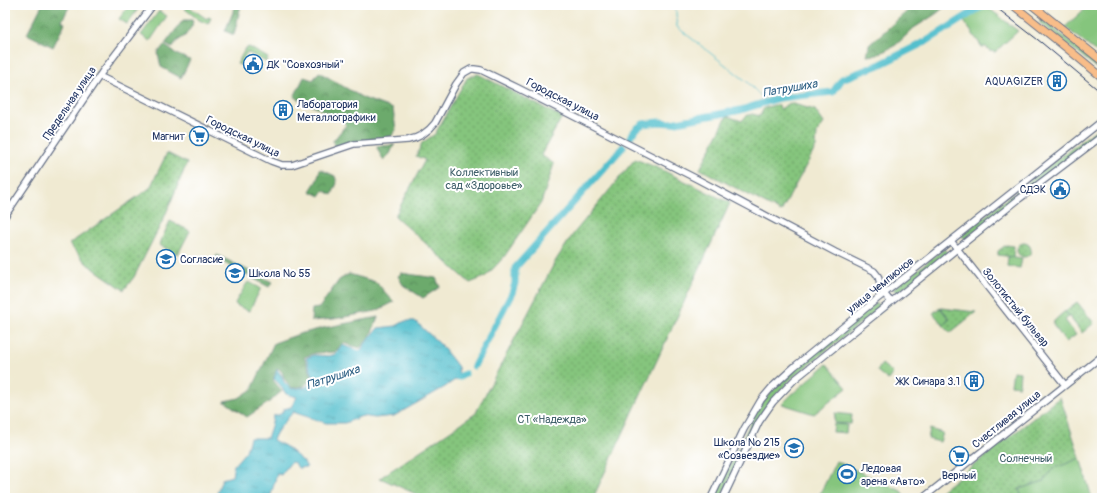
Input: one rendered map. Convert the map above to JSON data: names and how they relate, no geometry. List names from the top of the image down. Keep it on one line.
{"streets":{"street":["Городская улица","Предельная улица","улица Чемпионов","Золотистый бульвар","Счастливая улица"]},"crossings":[["Городская улица","Предельная улица"],["Городская улица","улица Чемпионов"],["улица Чемпионов","Золотистый бульвар"],["Золотистый бульвар","Счастливая улица"]],"water":["Патрушиха"],"parks":["Коллективный сад «Здоровье»","СТ «Надежда»","Солнечный"],"places":{"public building":["ДК \"Совхозный\"","СДЭК"],"building":["AQUAGIZER","Лаборатория Металлографики","ЖК Синара 3.1"],"supermarket":["Магнит","Верный"],"school or university":["Согласие","Школа № 55","Школа № 215 «Созвездие»"],"sports":["Ледовая арена «Авто»"]}}
